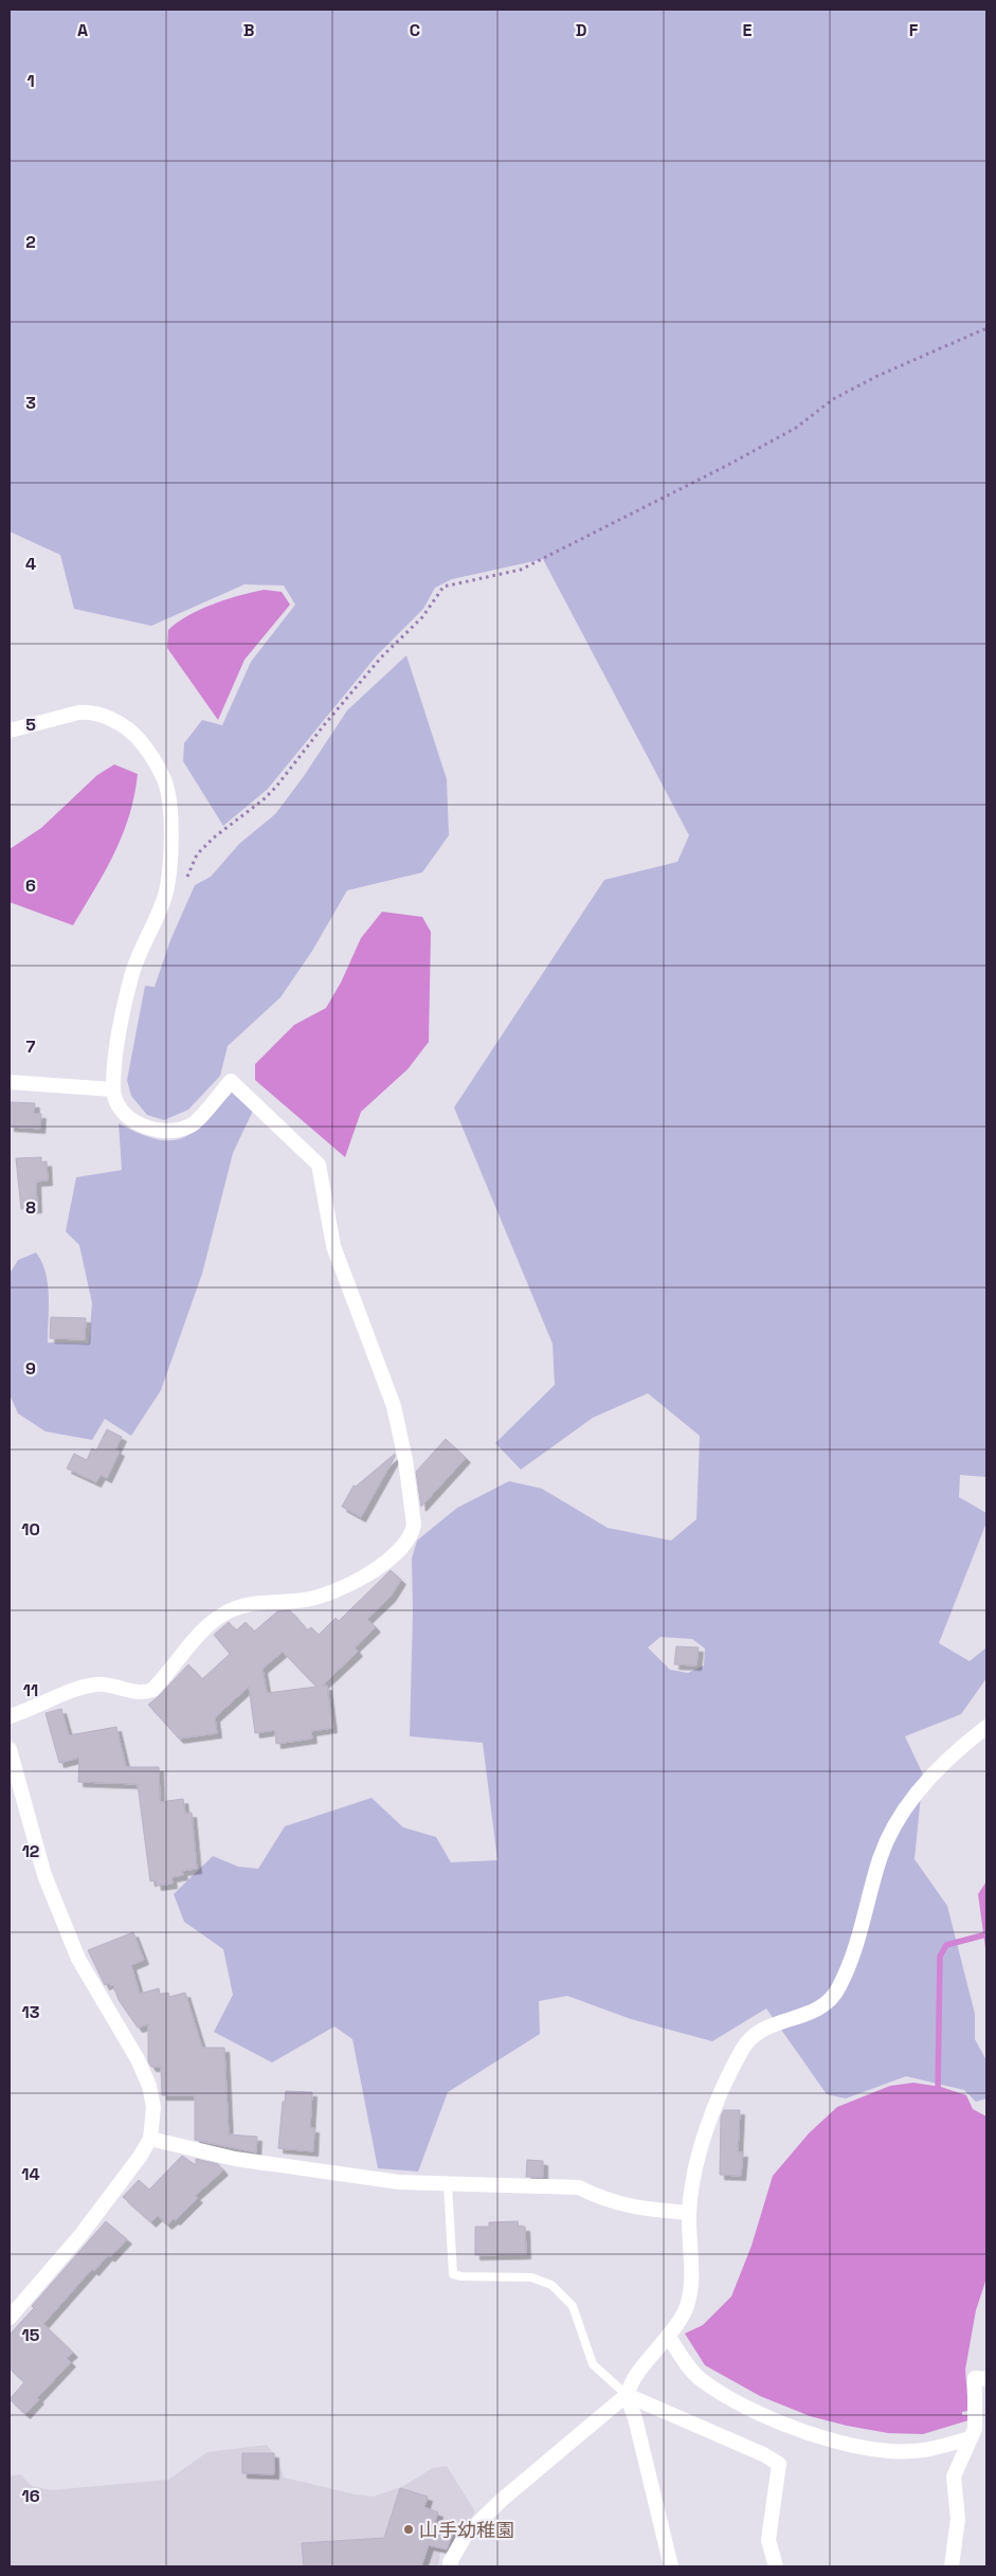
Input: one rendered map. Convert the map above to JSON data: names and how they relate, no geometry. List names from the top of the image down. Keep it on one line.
{"places":["山手幼稚園"],"grid":{"columns":["A","B","C","D","E","F"],"rows":["1","2","3","4","5","6","7","8","9","10","11","12","13","14","15","16"]}}
